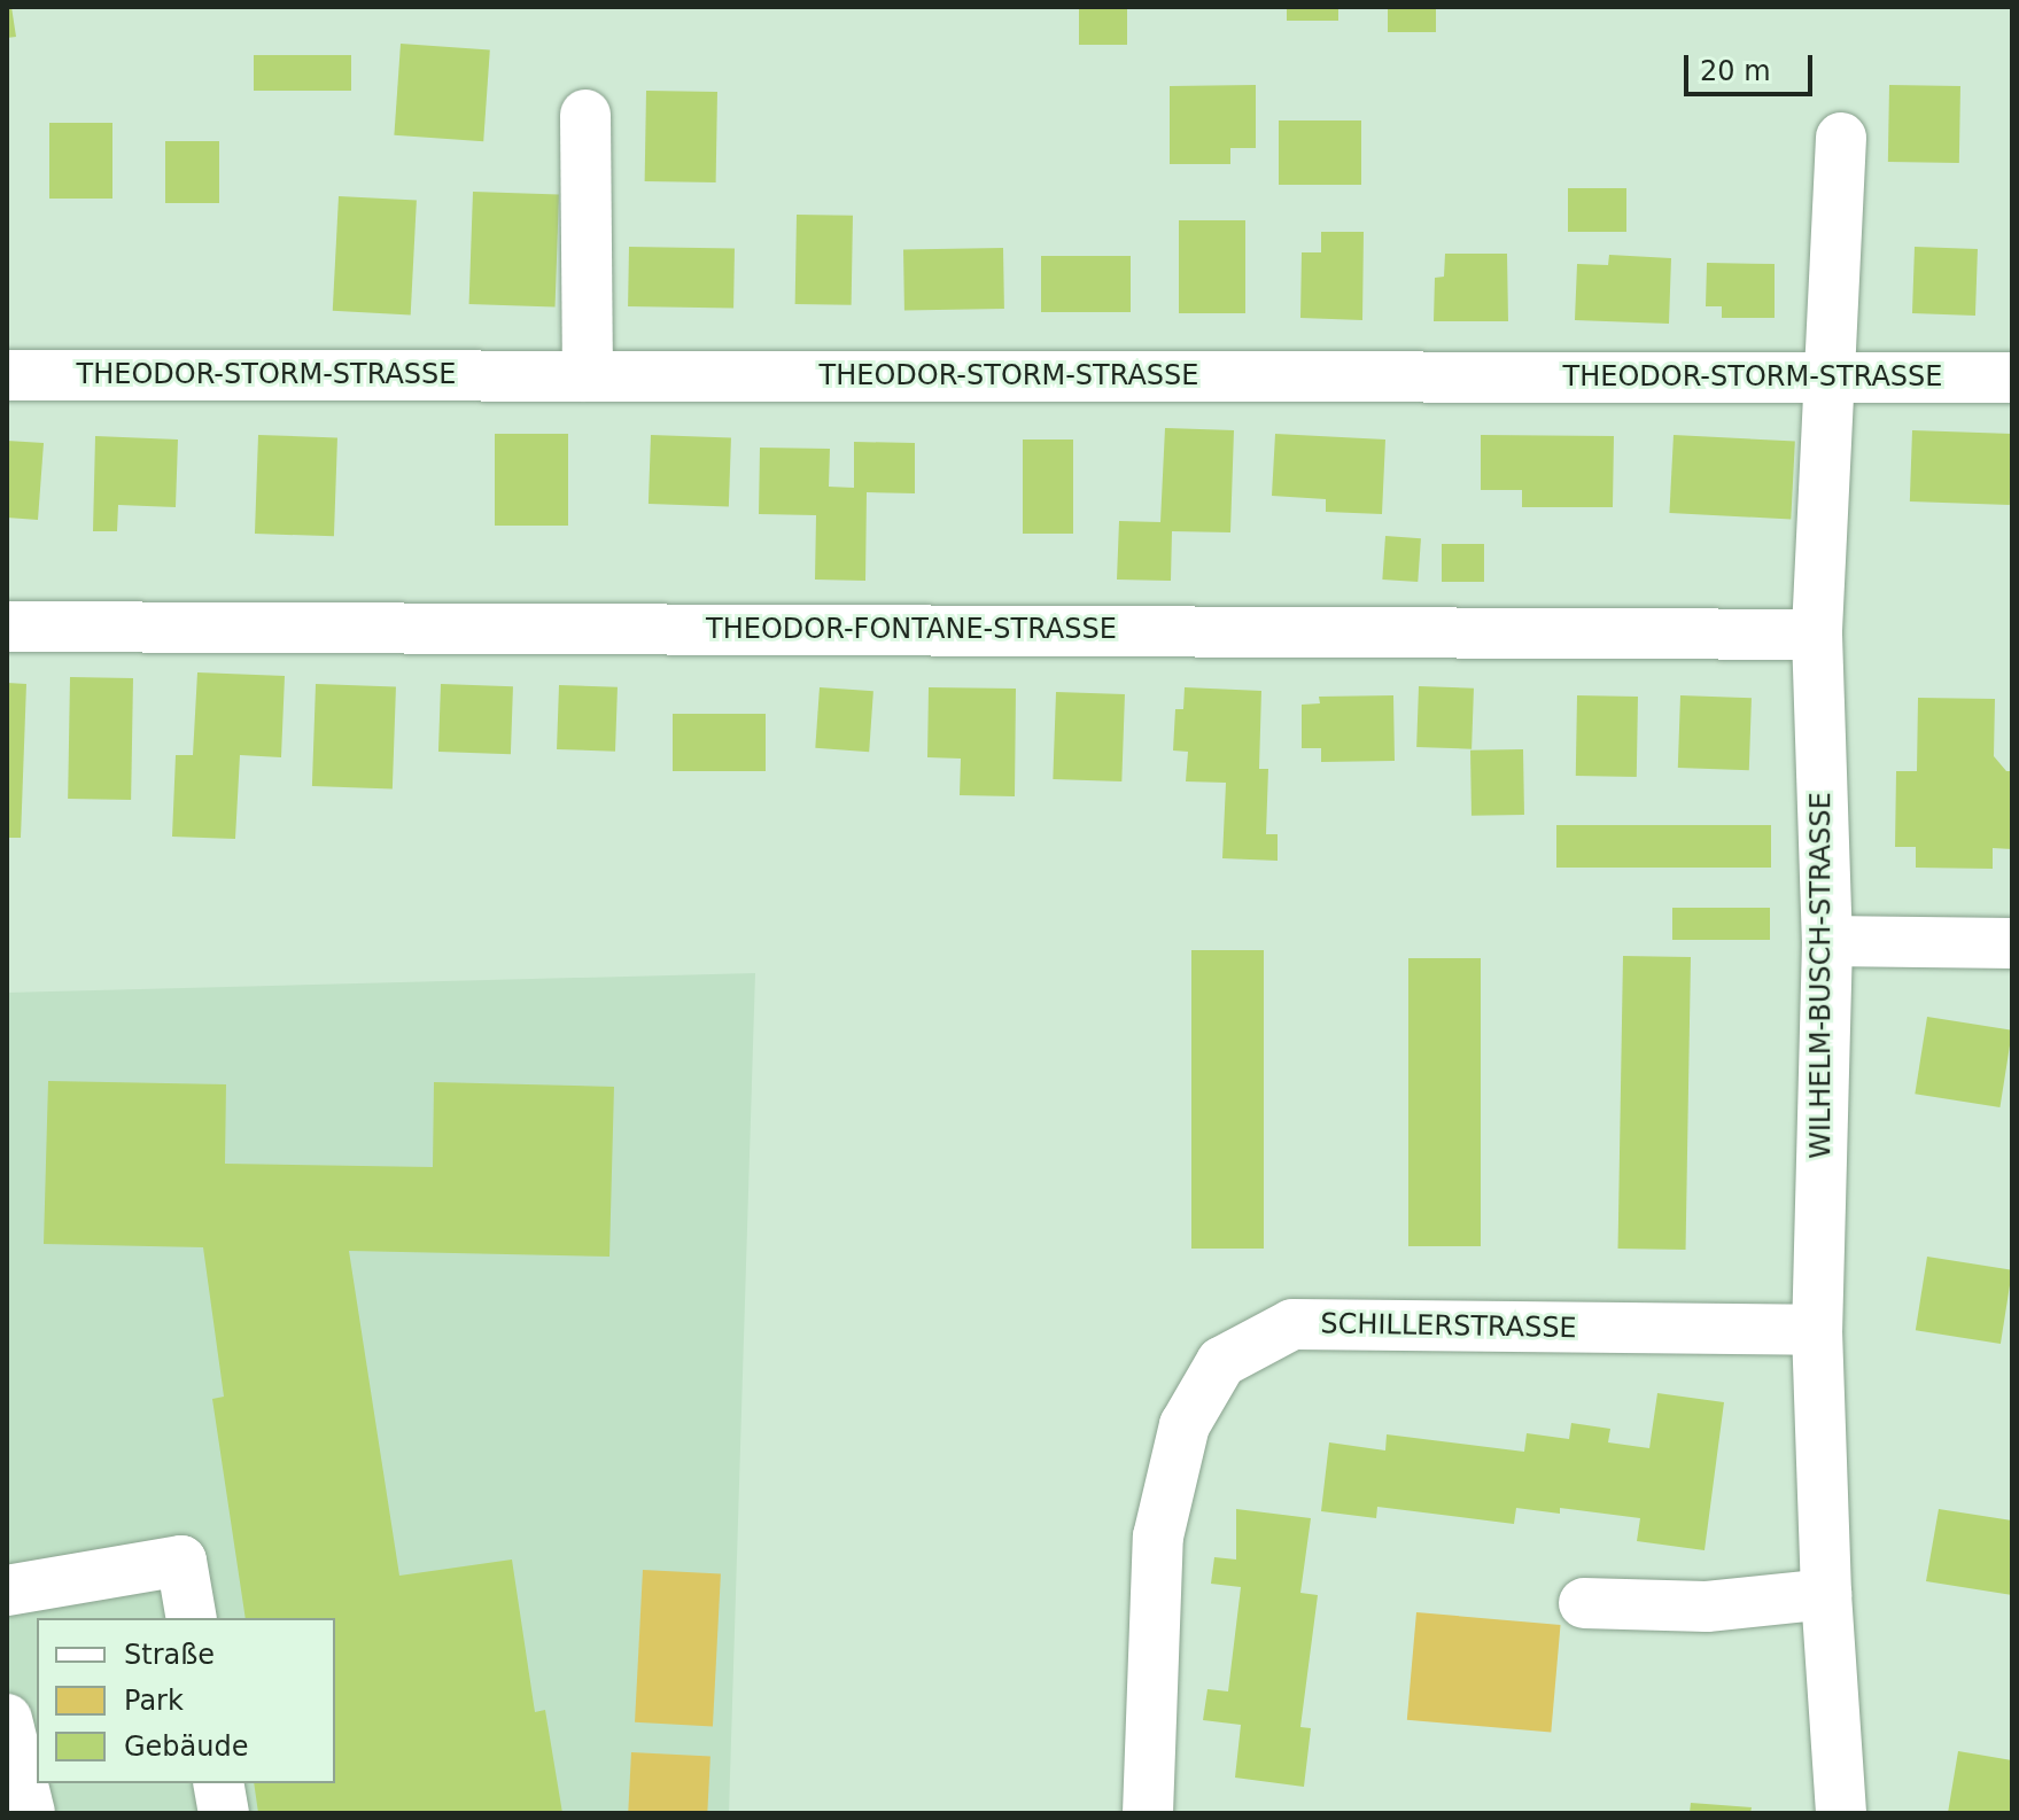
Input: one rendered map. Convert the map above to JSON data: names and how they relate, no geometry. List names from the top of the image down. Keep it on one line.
{"streets":{"street":["THEODOR-STORM-STRASSE","THEODOR-FONTANE-STRASSE","WILHELM-BUSCH-STRASSE","SCHILLERSTRASSE"]},"crossings":[["THEODOR-STORM-STRASSE","WILHELM-BUSCH-STRASSE"],["THEODOR-FONTANE-STRASSE","WILHELM-BUSCH-STRASSE"],["WILHELM-BUSCH-STRASSE","SCHILLERSTRASSE"]],"legend":["Straße","Park","Gebäude"],"scale_bar":"20 m"}
